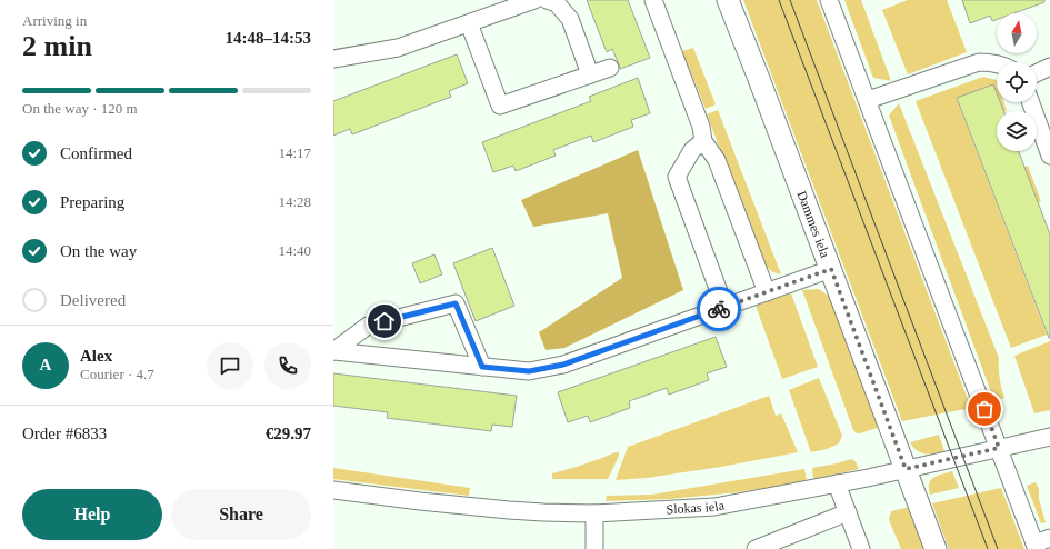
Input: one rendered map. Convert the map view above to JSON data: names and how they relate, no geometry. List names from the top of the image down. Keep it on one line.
{"streets":{"street":["Dammes iela","Slokas iela"]},"crossings":[["Dammes iela","Slokas iela"]],"north":"top","page":{"heading":["2 min","Arriving in","14:48–14:53"],"panel":["Alex","Courier · 4.7","Order #6833","€29.97"],"bar":"On the way · 120 m","list":[["Confirmed","14:17"],["Preparing","14:28"],["On the way","14:40"],"Delivered"],"round":"A","buttons":["Help","Share"]}}
